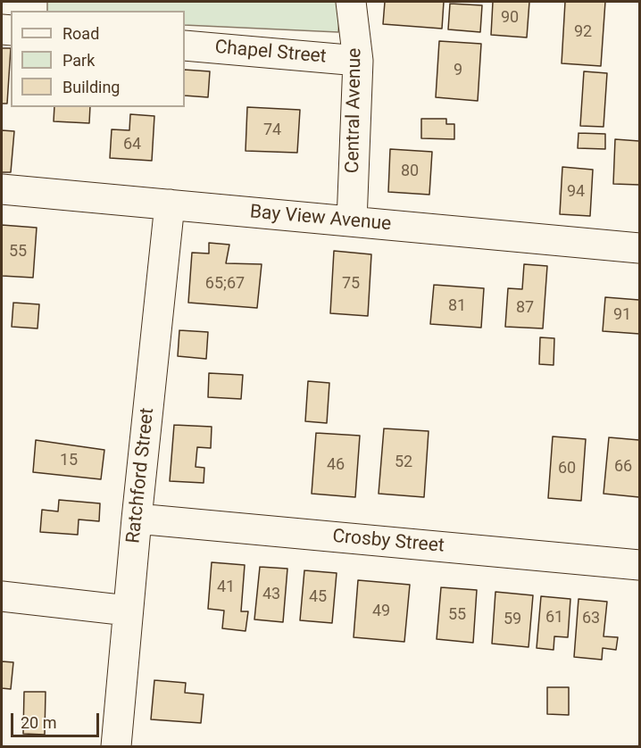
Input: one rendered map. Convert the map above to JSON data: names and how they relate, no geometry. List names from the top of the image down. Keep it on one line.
{"streets":{"street":["Chapel Street","Central Avenue","Bay View Avenue","Ratchford Street","Crosby Street"]},"crossings":[["Chapel Street","Central Avenue"],["Central Avenue","Bay View Avenue"],["Bay View Avenue","Ratchford Street"],["Ratchford Street","Crosby Street"]],"house_numbers":["90","92","9","74","64","80","94","55","65;67","75","81","87","91","15","52","46","66","60","41","43","45","49","55","61","63","59"],"legend":["Road","Park","Building"],"scale_bar":"20 m"}
